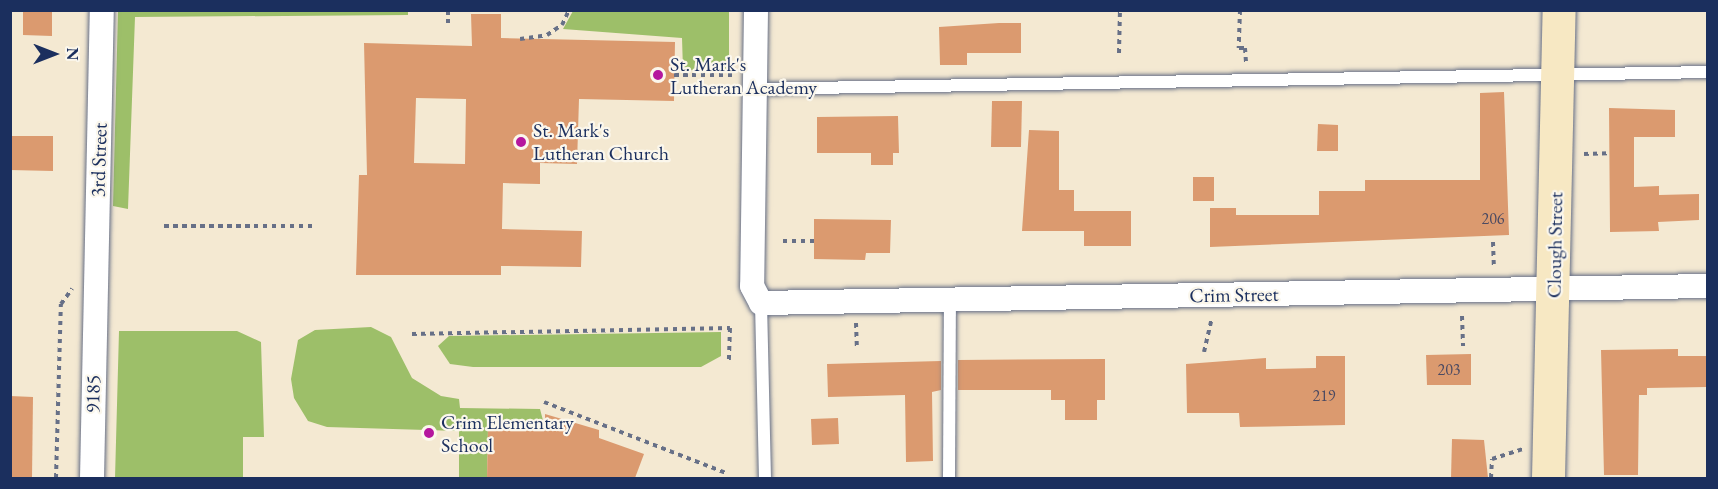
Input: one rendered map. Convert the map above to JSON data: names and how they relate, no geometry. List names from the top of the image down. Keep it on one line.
{"streets":{"street":["3rd Street","Clough Street","Crim Street","9185"]},"crossings":[["3rd Street","9185"],["Clough Street","Crim Street"]],"places":["St. Mark's Lutheran Academy","St. Mark's Lutheran Church","Crim Elementary School"],"house_numbers":["206","203","219"],"north":"right"}
